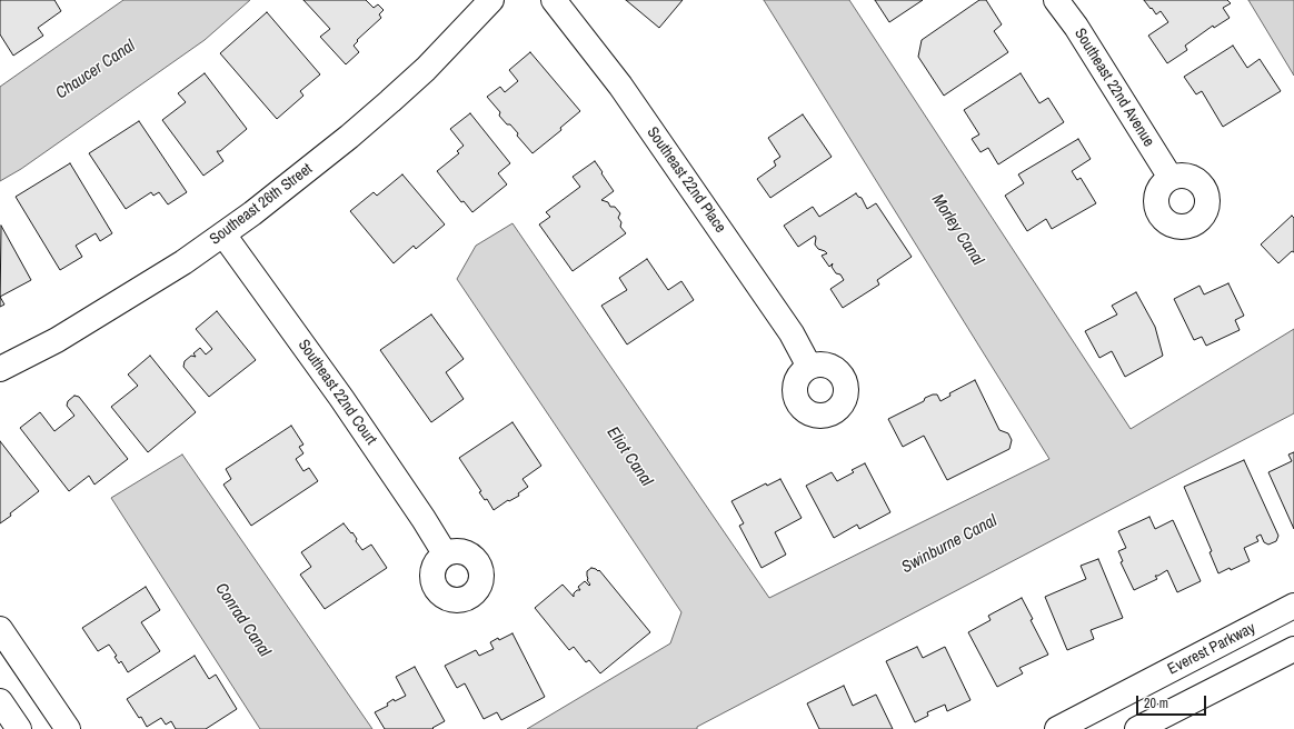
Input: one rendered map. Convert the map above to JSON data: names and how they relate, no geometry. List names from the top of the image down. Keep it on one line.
{"streets":{"street":["Southeast 22nd Avenue","Southeast 22nd Place","Southeast 26th Street","Southeast 22nd Court","Everest Parkway"]},"crossings":[["Southeast 26th Street","Southeast 22nd Court"]],"water":["Chaucer Canal","Morley Canal","Eliot Canal","Swinburne Canal","Conrad Canal"],"scale_bar":"20 m"}
